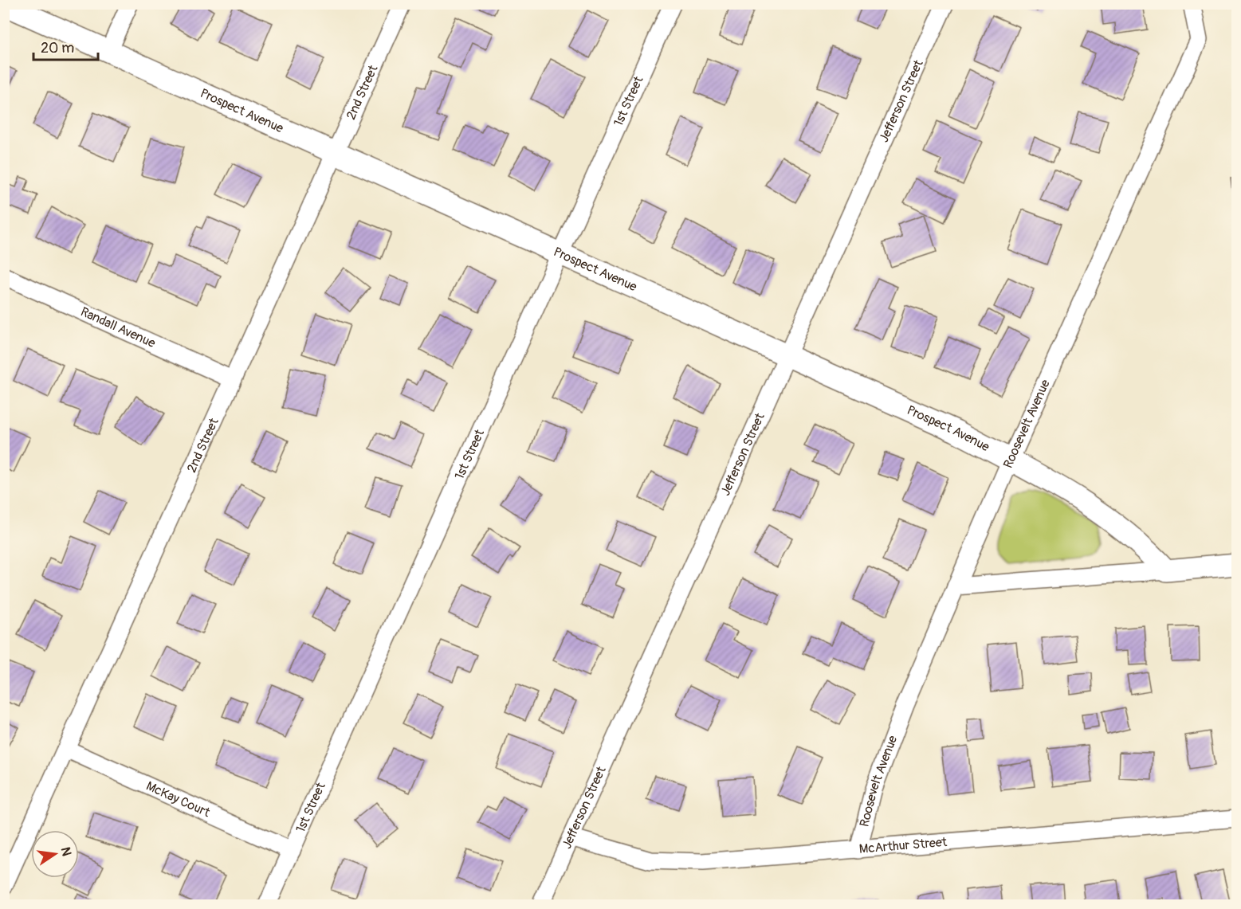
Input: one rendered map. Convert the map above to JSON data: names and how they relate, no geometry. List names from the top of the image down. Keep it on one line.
{"streets":{"street":["2nd Street","1st Street","Jefferson Street","Prospect Avenue","Randall Avenue","Roosevelt Avenue","McKay Court","McArthur Street"]},"crossings":[["2nd Street","Prospect Avenue"],["2nd Street","Randall Avenue"],["2nd Street","McKay Court"],["1st Street","Prospect Avenue"],["1st Street","McKay Court"],["Jefferson Street","Prospect Avenue"],["Jefferson Street","McArthur Street"],["Prospect Avenue","Roosevelt Avenue"],["Roosevelt Avenue","McArthur Street"]],"scale_bar":"20 m","north":"right"}
